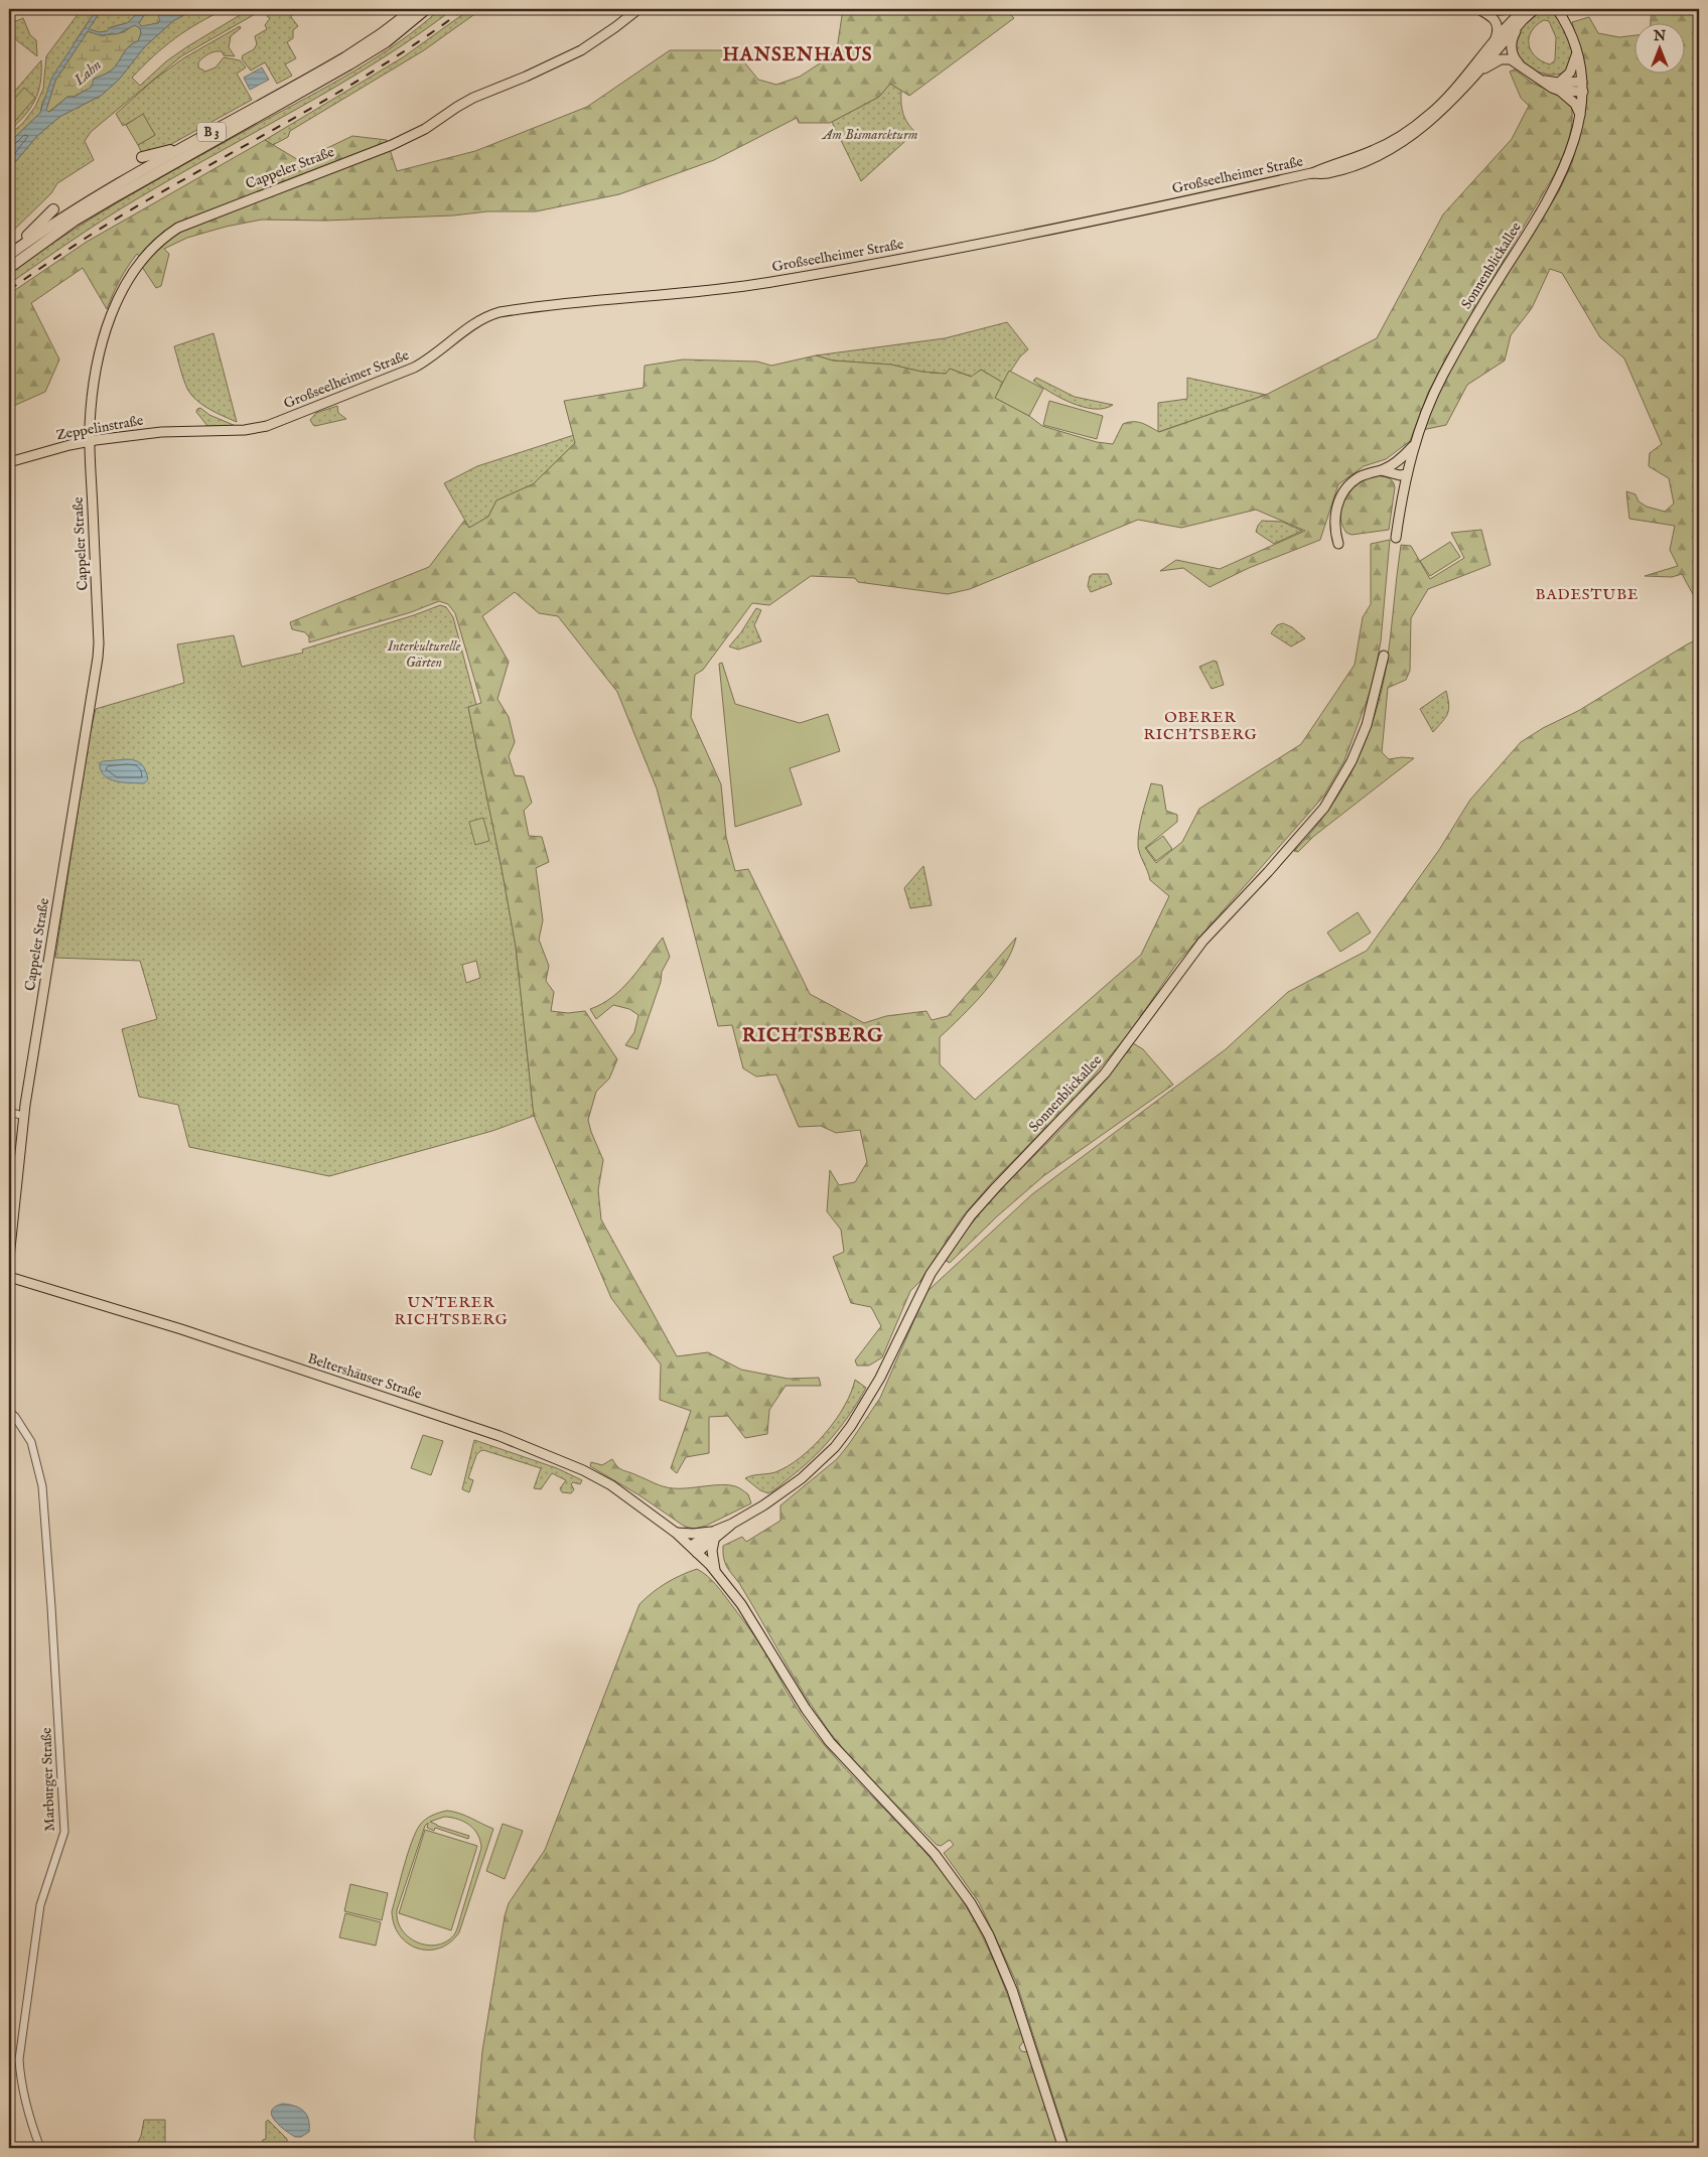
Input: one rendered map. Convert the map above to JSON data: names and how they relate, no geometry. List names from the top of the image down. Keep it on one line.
{"streets":{"highway":["B 3"],"main road":["Cappeler Straße","Großseelheimer Straße","Sonnenblickallee","Zeppelinstraße","Beltershäuser Straße"],"street":["Marburger Straße"]},"crossings":[["Cappeler Straße","Zeppelinstraße"],["Großseelheimer Straße","Zeppelinstraße"],["Sonnenblickallee","Beltershäuser Straße"]],"districts":["HANSENHAUS","BADESTUBE","OBERER RICHTSBERG","RICHTSBERG","UNTERER RICHTSBERG"],"water":["Lahn"],"parks":["Am Bismarckturm","Interkulturelle Gärten"],"north":"top"}
